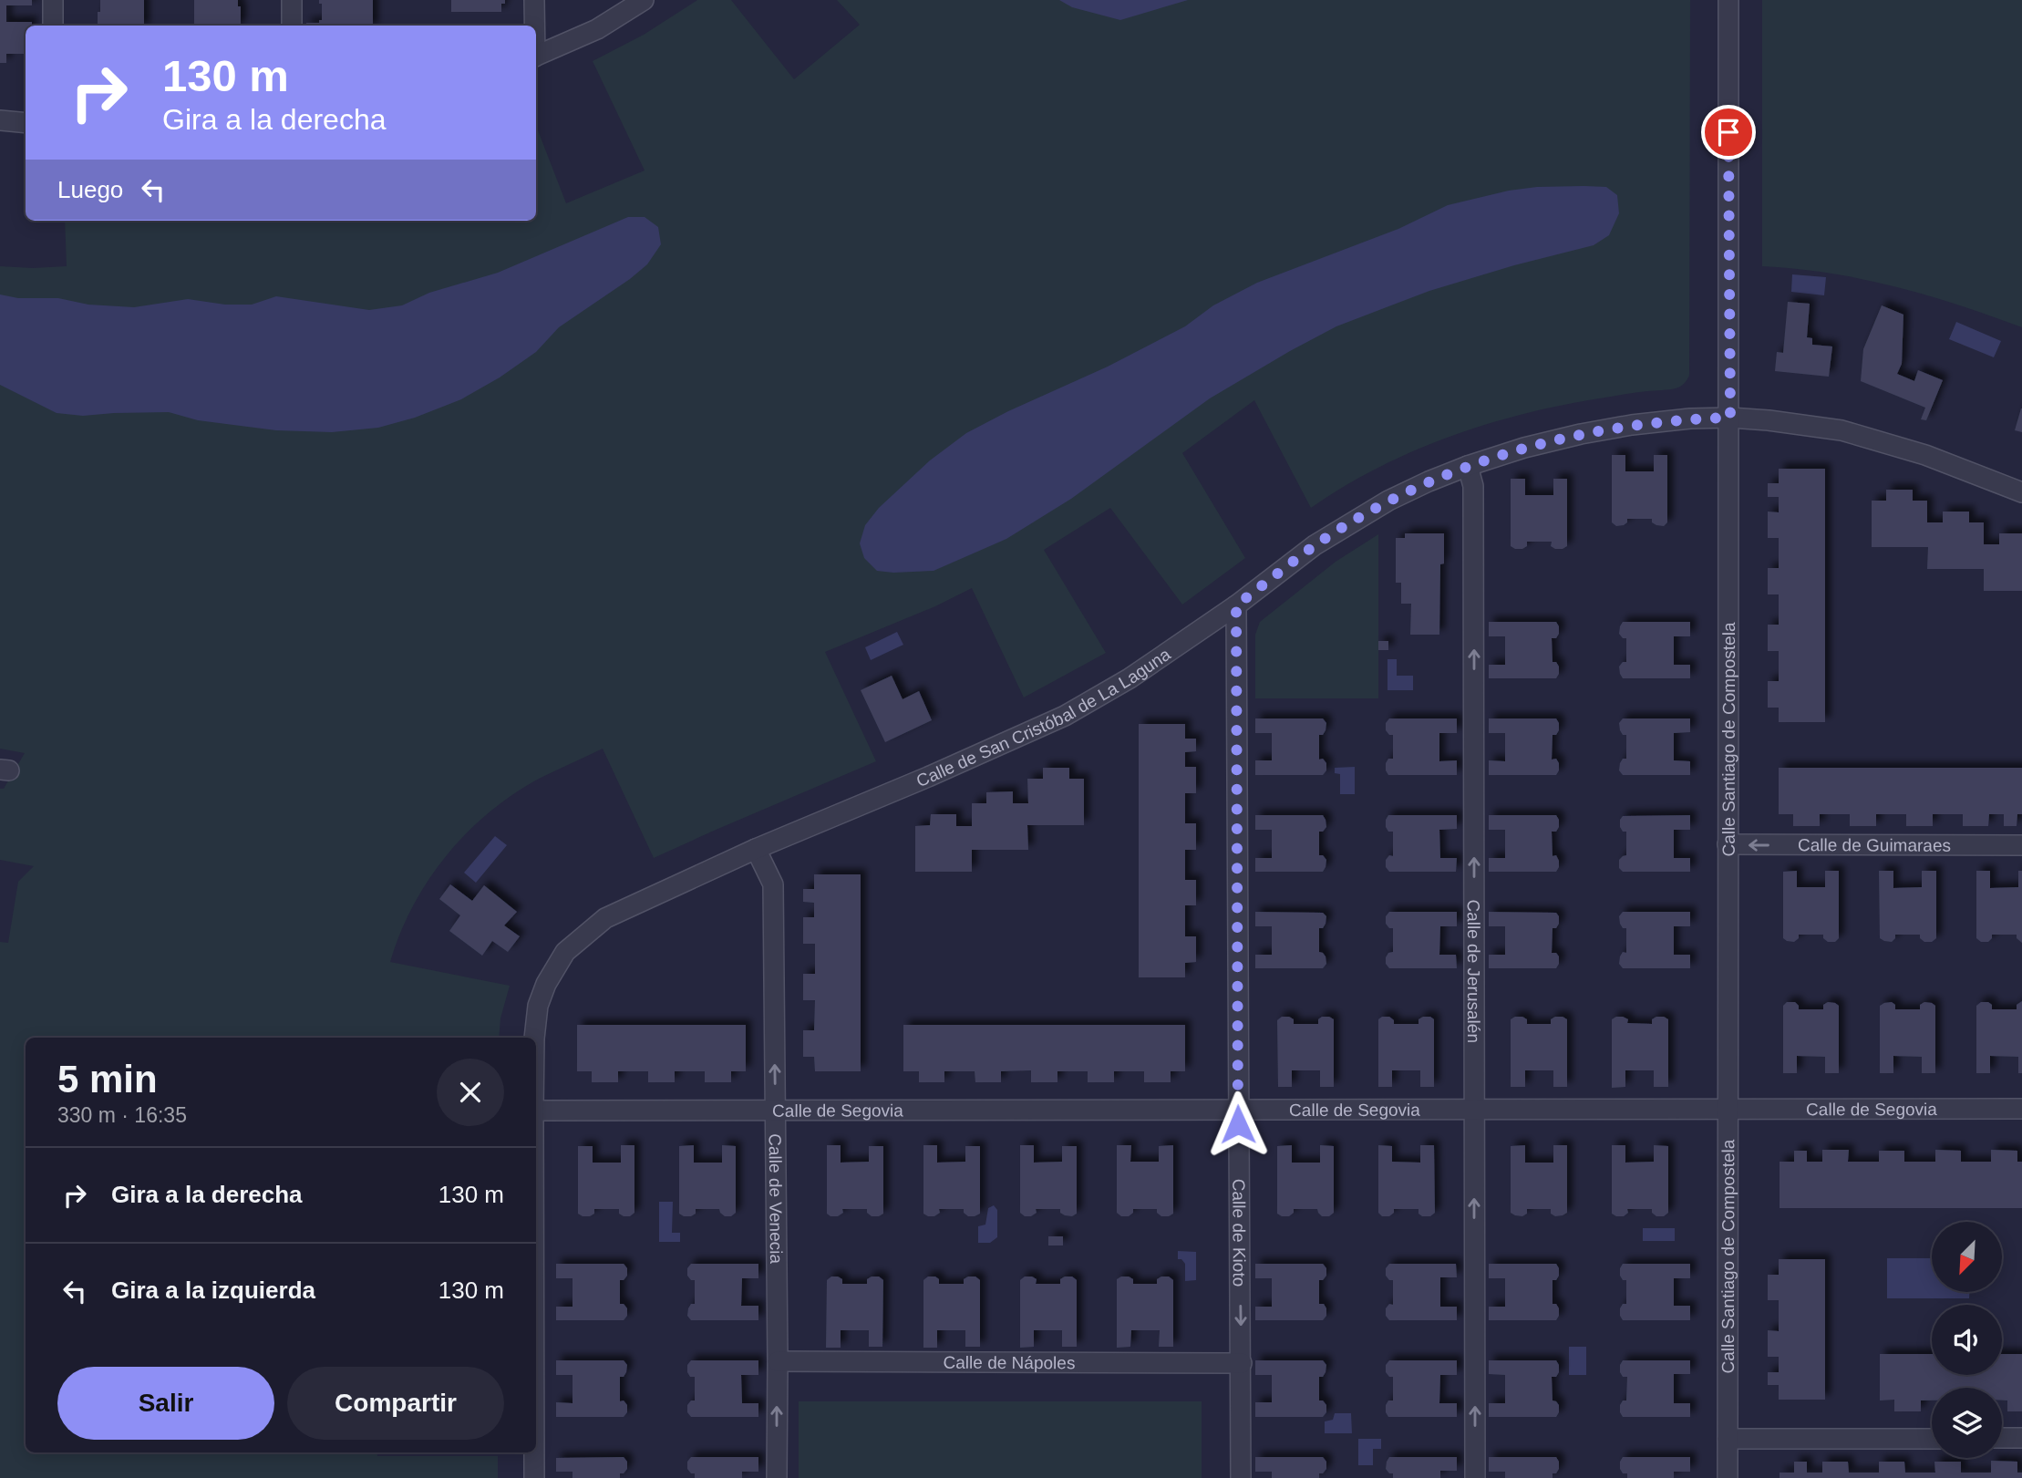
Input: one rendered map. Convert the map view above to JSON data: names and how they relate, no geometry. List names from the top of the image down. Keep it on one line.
{"streets":{"street":["Calle de San Cristóbal de La Laguna","Calle Santiago de Compostela","Calle de Guimaraes","Calle de Jerusalén","Calle de Segovia","Calle de Venecia","Calle de Kioto","Calle de Nápoles"]},"crossings":[["Calle de San Cristóbal de La Laguna","Calle Santiago de Compostela"],["Calle de San Cristóbal de La Laguna","Calle de Jerusalén"],["Calle de San Cristóbal de La Laguna","Calle de Venecia"],["Calle de San Cristóbal de La Laguna","Calle de Kioto"],["Calle Santiago de Compostela","Calle de Guimaraes"],["Calle Santiago de Compostela","Calle de Segovia"],["Calle de Jerusalén","Calle de Segovia"],["Calle de Segovia","Calle de Venecia"],["Calle de Segovia","Calle de Kioto"],["Calle de Venecia","Calle de Nápoles"],["Calle de Kioto","Calle de Nápoles"]],"one_way":["Calle de Guimaraes","Calle de Jerusalén","Calle de Venecia"],"north":"bottom left","page":{"turn":["130 m","Gira a la derecha"],"then":"Luego","heading":["5 min","330 m · 16:35"],"list":[{"name":"Gira a la derecha","value":"130 m"},{"name":"Gira a la izquierda","value":"130 m"}],"buttons":["Salir","Compartir"]}}
